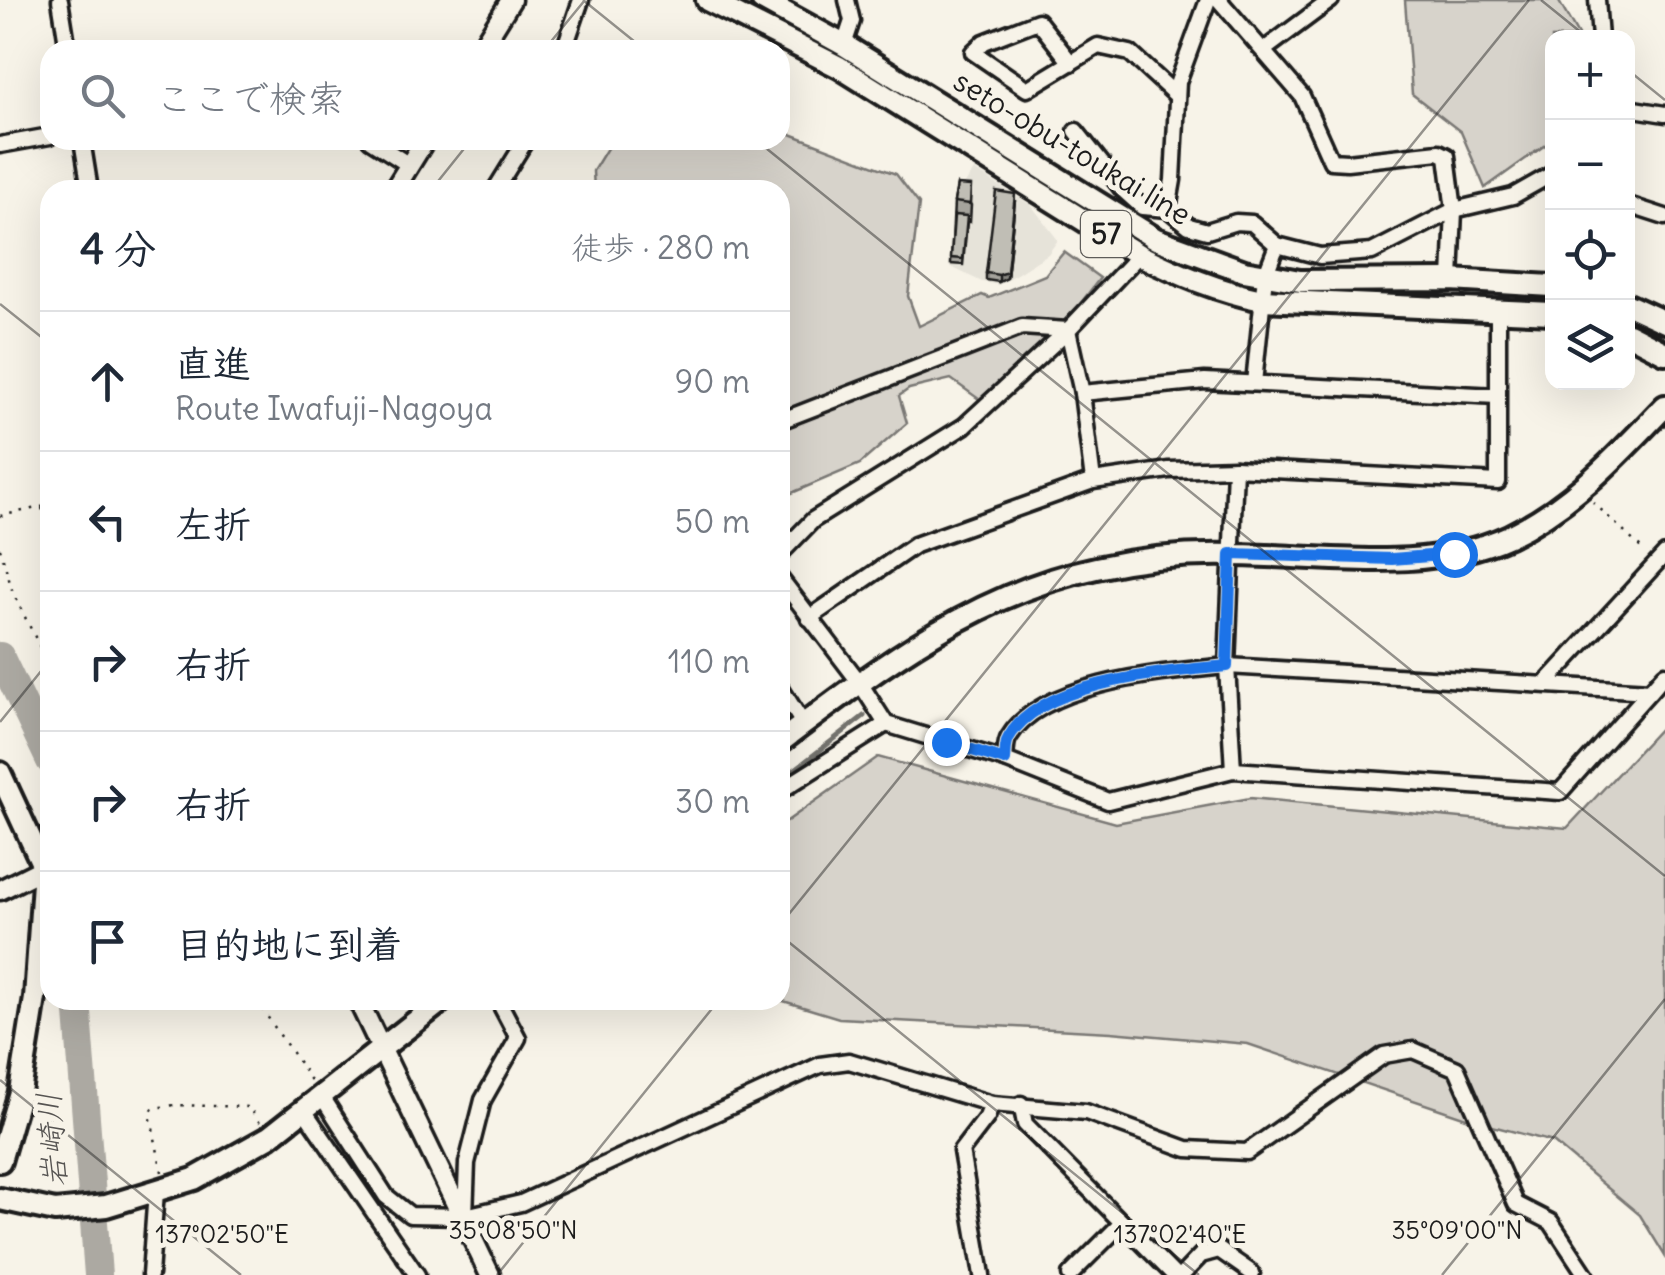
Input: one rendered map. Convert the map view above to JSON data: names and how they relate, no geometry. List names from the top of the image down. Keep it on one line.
{"streets":{"main road":["seto-obu-toukai line","57"]},"water":["岩崎川"],"page":{"map_buttons":["+","−"],"search":"ここで検索","heading":["4 分","徒歩 · 280 m"],"list":[["直進","Route Iwafuji-Nagoya","90 m"],["左折","50 m"],["右折","110 m"],["右折","30 m"],"目的地に到着"]},"coordinates":["35°08'50\"N","35°09'00\"N","137°02'50\"E","137°02'40\"E"]}
